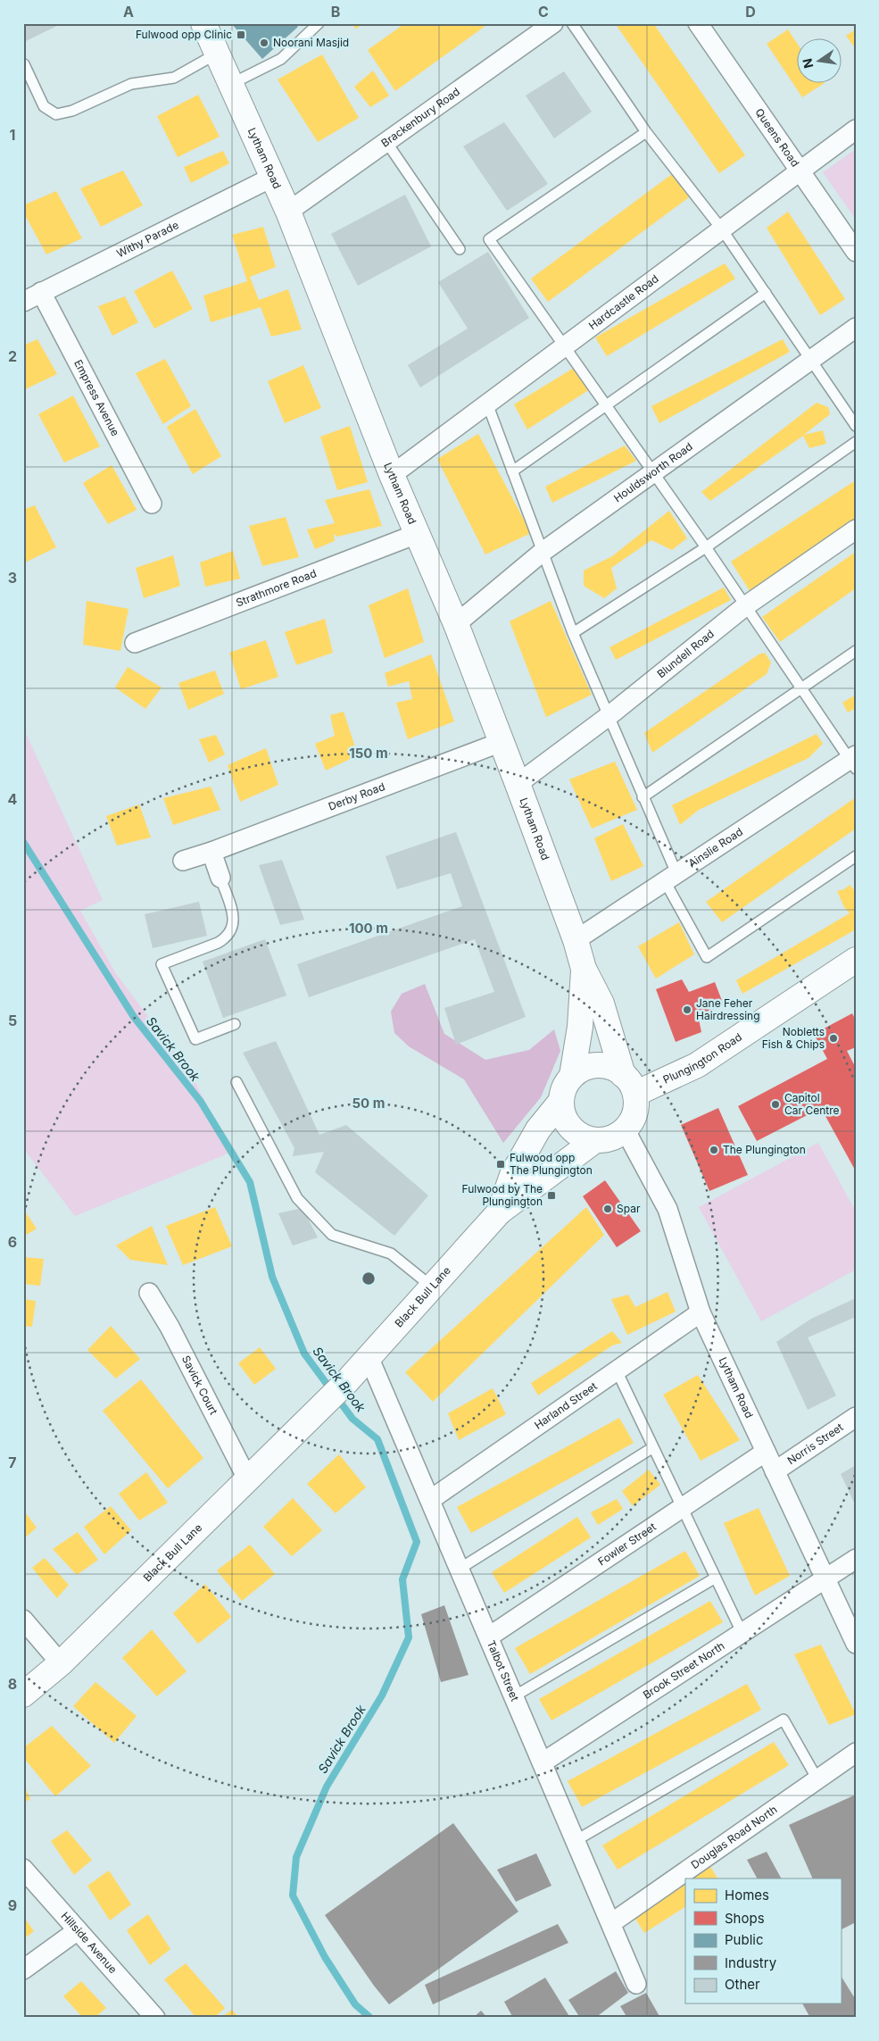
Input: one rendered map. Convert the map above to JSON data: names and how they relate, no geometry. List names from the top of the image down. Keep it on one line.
{"streets":{"street":["Brackenbury Road","Queens Road","Lytham Road","Withy Parade","Hardcastle Road","Empress Avenue","Houldsworth Road","Strathmore Road","Blundell Road","Derby Road","Ainslie Road","Plungington Road","Black Bull Lane","Savick Court","Harland Street","Norris Street","Fowler Street","Brook Street North","Talbot Street","Douglas Road North","Hillside Avenue"]},"crossings":[["Brackenbury Road","Lytham Road"],["Queens Road","Hardcastle Road"],["Lytham Road","Withy Parade"],["Lytham Road","Hardcastle Road"],["Lytham Road","Houldsworth Road"],["Lytham Road","Strathmore Road"],["Lytham Road","Blundell Road"],["Lytham Road","Derby Road"],["Lytham Road","Ainslie Road"],["Lytham Road","Plungington Road"],["Lytham Road","Black Bull Lane"],["Lytham Road","Harland Street"],["Lytham Road","Norris Street"],["Lytham Road","Fowler Street"],["Lytham Road","Brook Street North"],["Withy Parade","Empress Avenue"],["Plungington Road","Black Bull Lane"],["Black Bull Lane","Savick Court"],["Black Bull Lane","Talbot Street"],["Harland Street","Talbot Street"],["Fowler Street","Talbot Street"],["Brook Street North","Talbot Street"],["Talbot Street","Douglas Road North"]],"water":["Savick Brook"],"places":{"transit":["Fulwood opp Clinic","Fulwood opp The Plungington","Fulwood by The Plungington"],"other":["Noorani Masjid","Jane Feher Hairdressing","Nobletts Fish & Chips","Capitol Car Centre","The Plungington","Spar"]},"legend":["Homes","Shops","Public","Industry","Other"],"north":"left","grid":{"columns":["A","B","C","D"],"rows":["1","2","3","4","5","6","7","8","9"]},"rings":["150 m","100 m","50 m"]}
